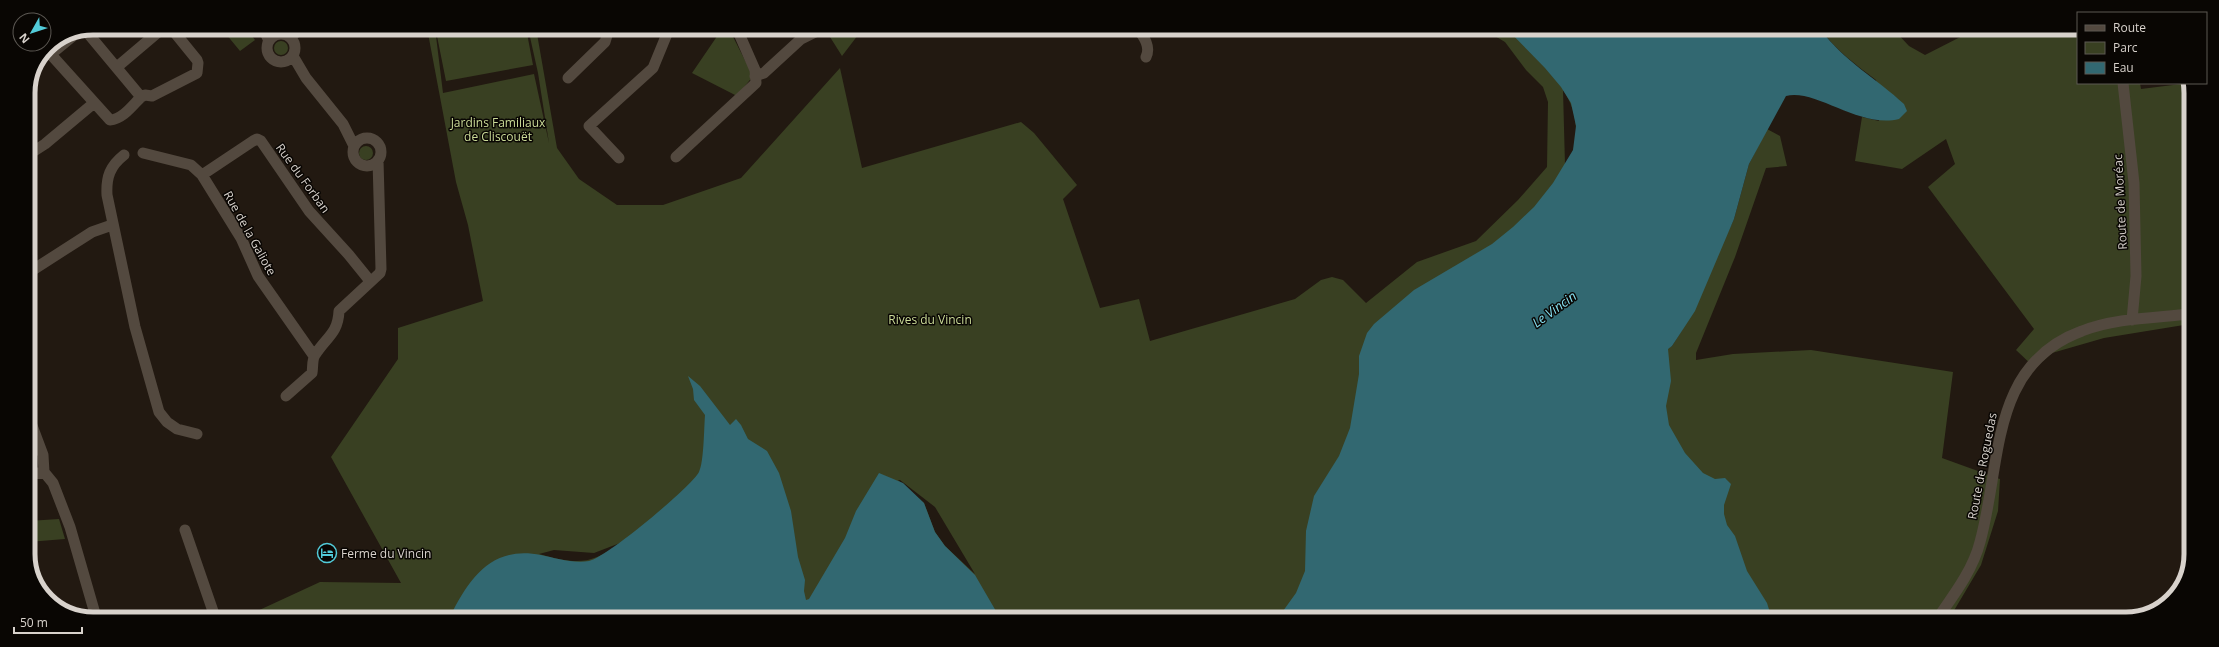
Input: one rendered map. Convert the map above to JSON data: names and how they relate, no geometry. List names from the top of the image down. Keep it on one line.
{"streets":{"street":["Rue du Forban","Route de Moréac","Rue de la Galiote","Route de Roguedas"]},"crossings":[["Rue du Forban","Rue de la Galiote"],["Route de Moréac","Route de Roguedas"]],"water":["Le Vincin"],"parks":["Jardins Familiaux de Cliscouët","Rives du Vincin"],"places":{"hotel":["Ferme du Vincin"]},"legend":["Route","Parc","Eau"],"scale_bar":"50 m","north":"bottom left"}
